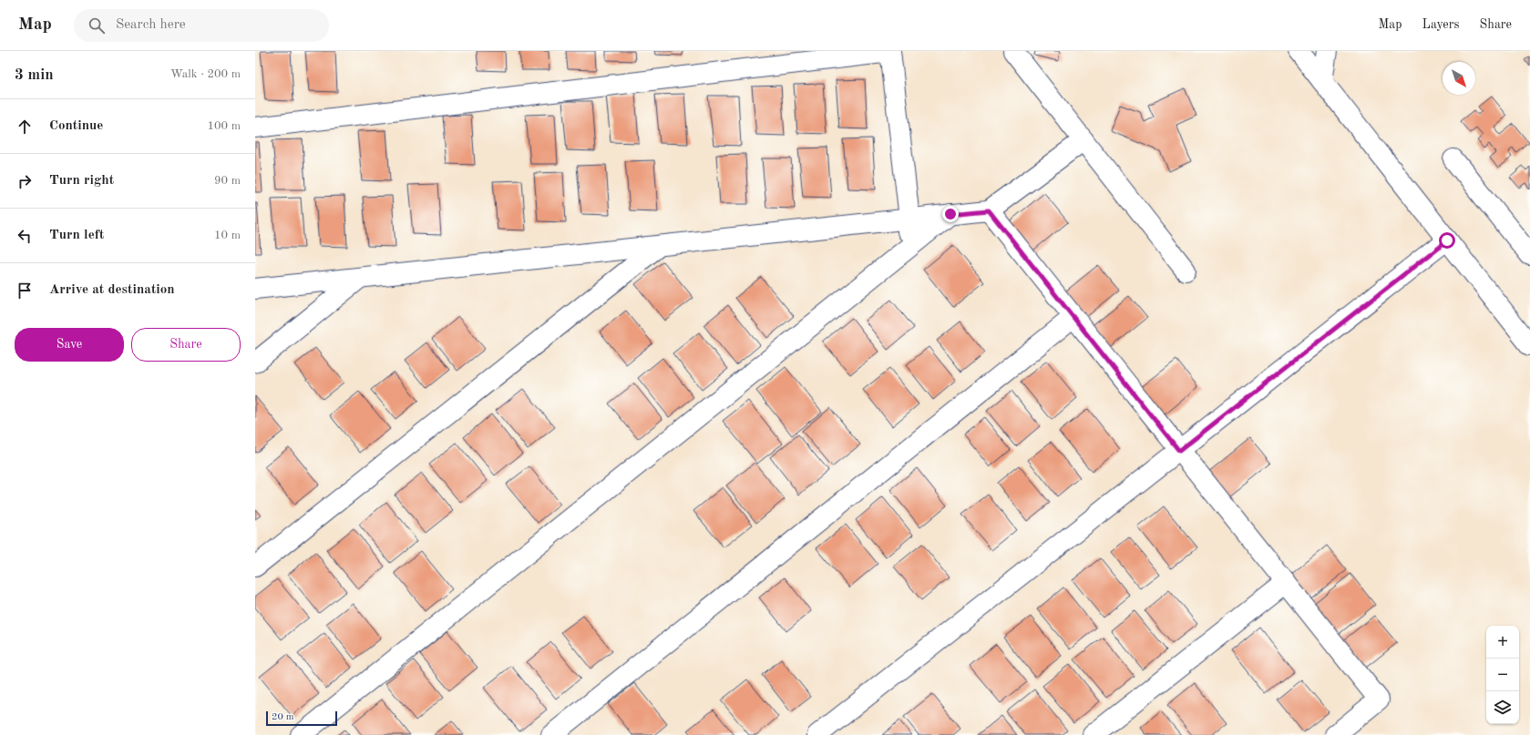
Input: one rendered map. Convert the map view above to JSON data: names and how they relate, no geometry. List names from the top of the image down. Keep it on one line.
{"scale_bar":"20 m","north":"bottom right","page":{"header":"Map","search":"Search here","nav":["Map","Layers","Share"],"heading":["3 min","Walk · 200 m"],"list":[["Continue","100 m"],["Turn right","90 m"],["Turn left","10 m"],"Arrive at destination"],"buttons":["Save","Share"],"map_buttons":["+","−"],"scale":"20 m"}}
